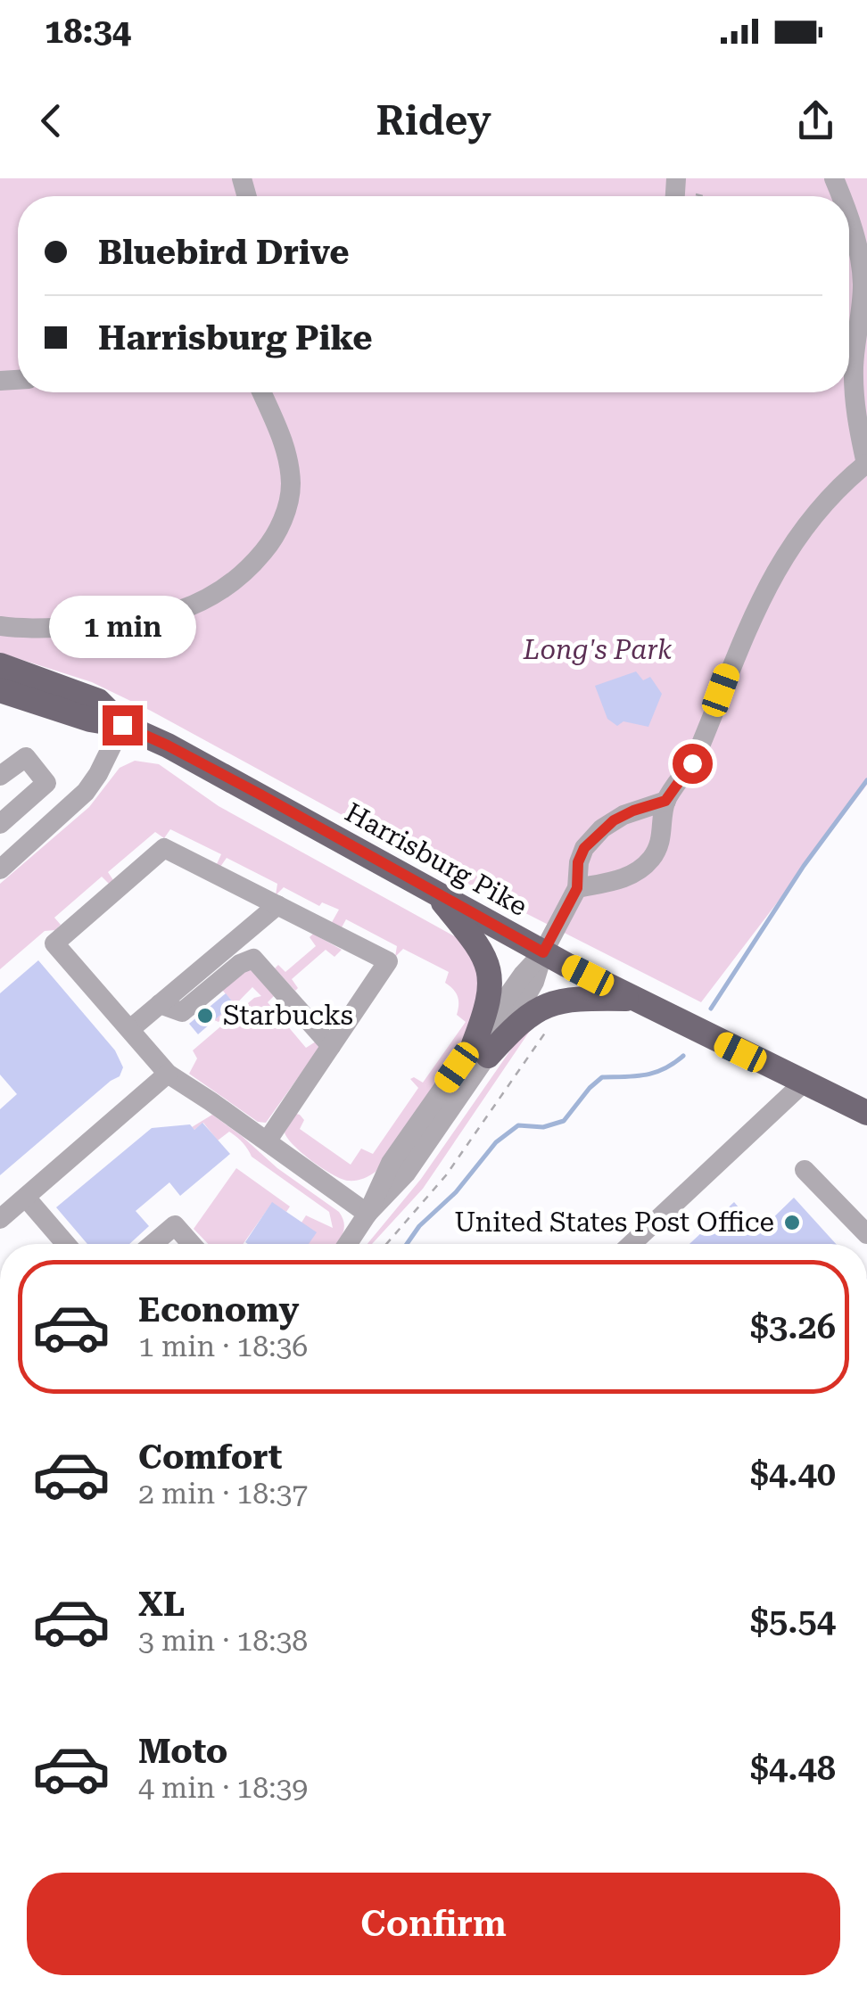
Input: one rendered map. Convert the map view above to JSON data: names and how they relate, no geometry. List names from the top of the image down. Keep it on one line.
{"streets":{"main road":["Harrisburg Pike"]},"parks":["Long's Park"],"places":["Starbucks","United States Post Office"],"page":{"status":"18:34","header":"Ridey","banner":["Bluebird Drive","Harrisburg Pike"],"bubble":"1 min","list":[{"name":"Economy","note":"1 min · 18:36","value":"$3.26"},{"name":"Comfort","note":"2 min · 18:37","value":"$4.40"},{"name":"XL","note":"3 min · 18:38","value":"$5.54"},{"name":"Moto","note":"4 min · 18:39","value":"$4.48"}],"buttons":"Confirm"}}
